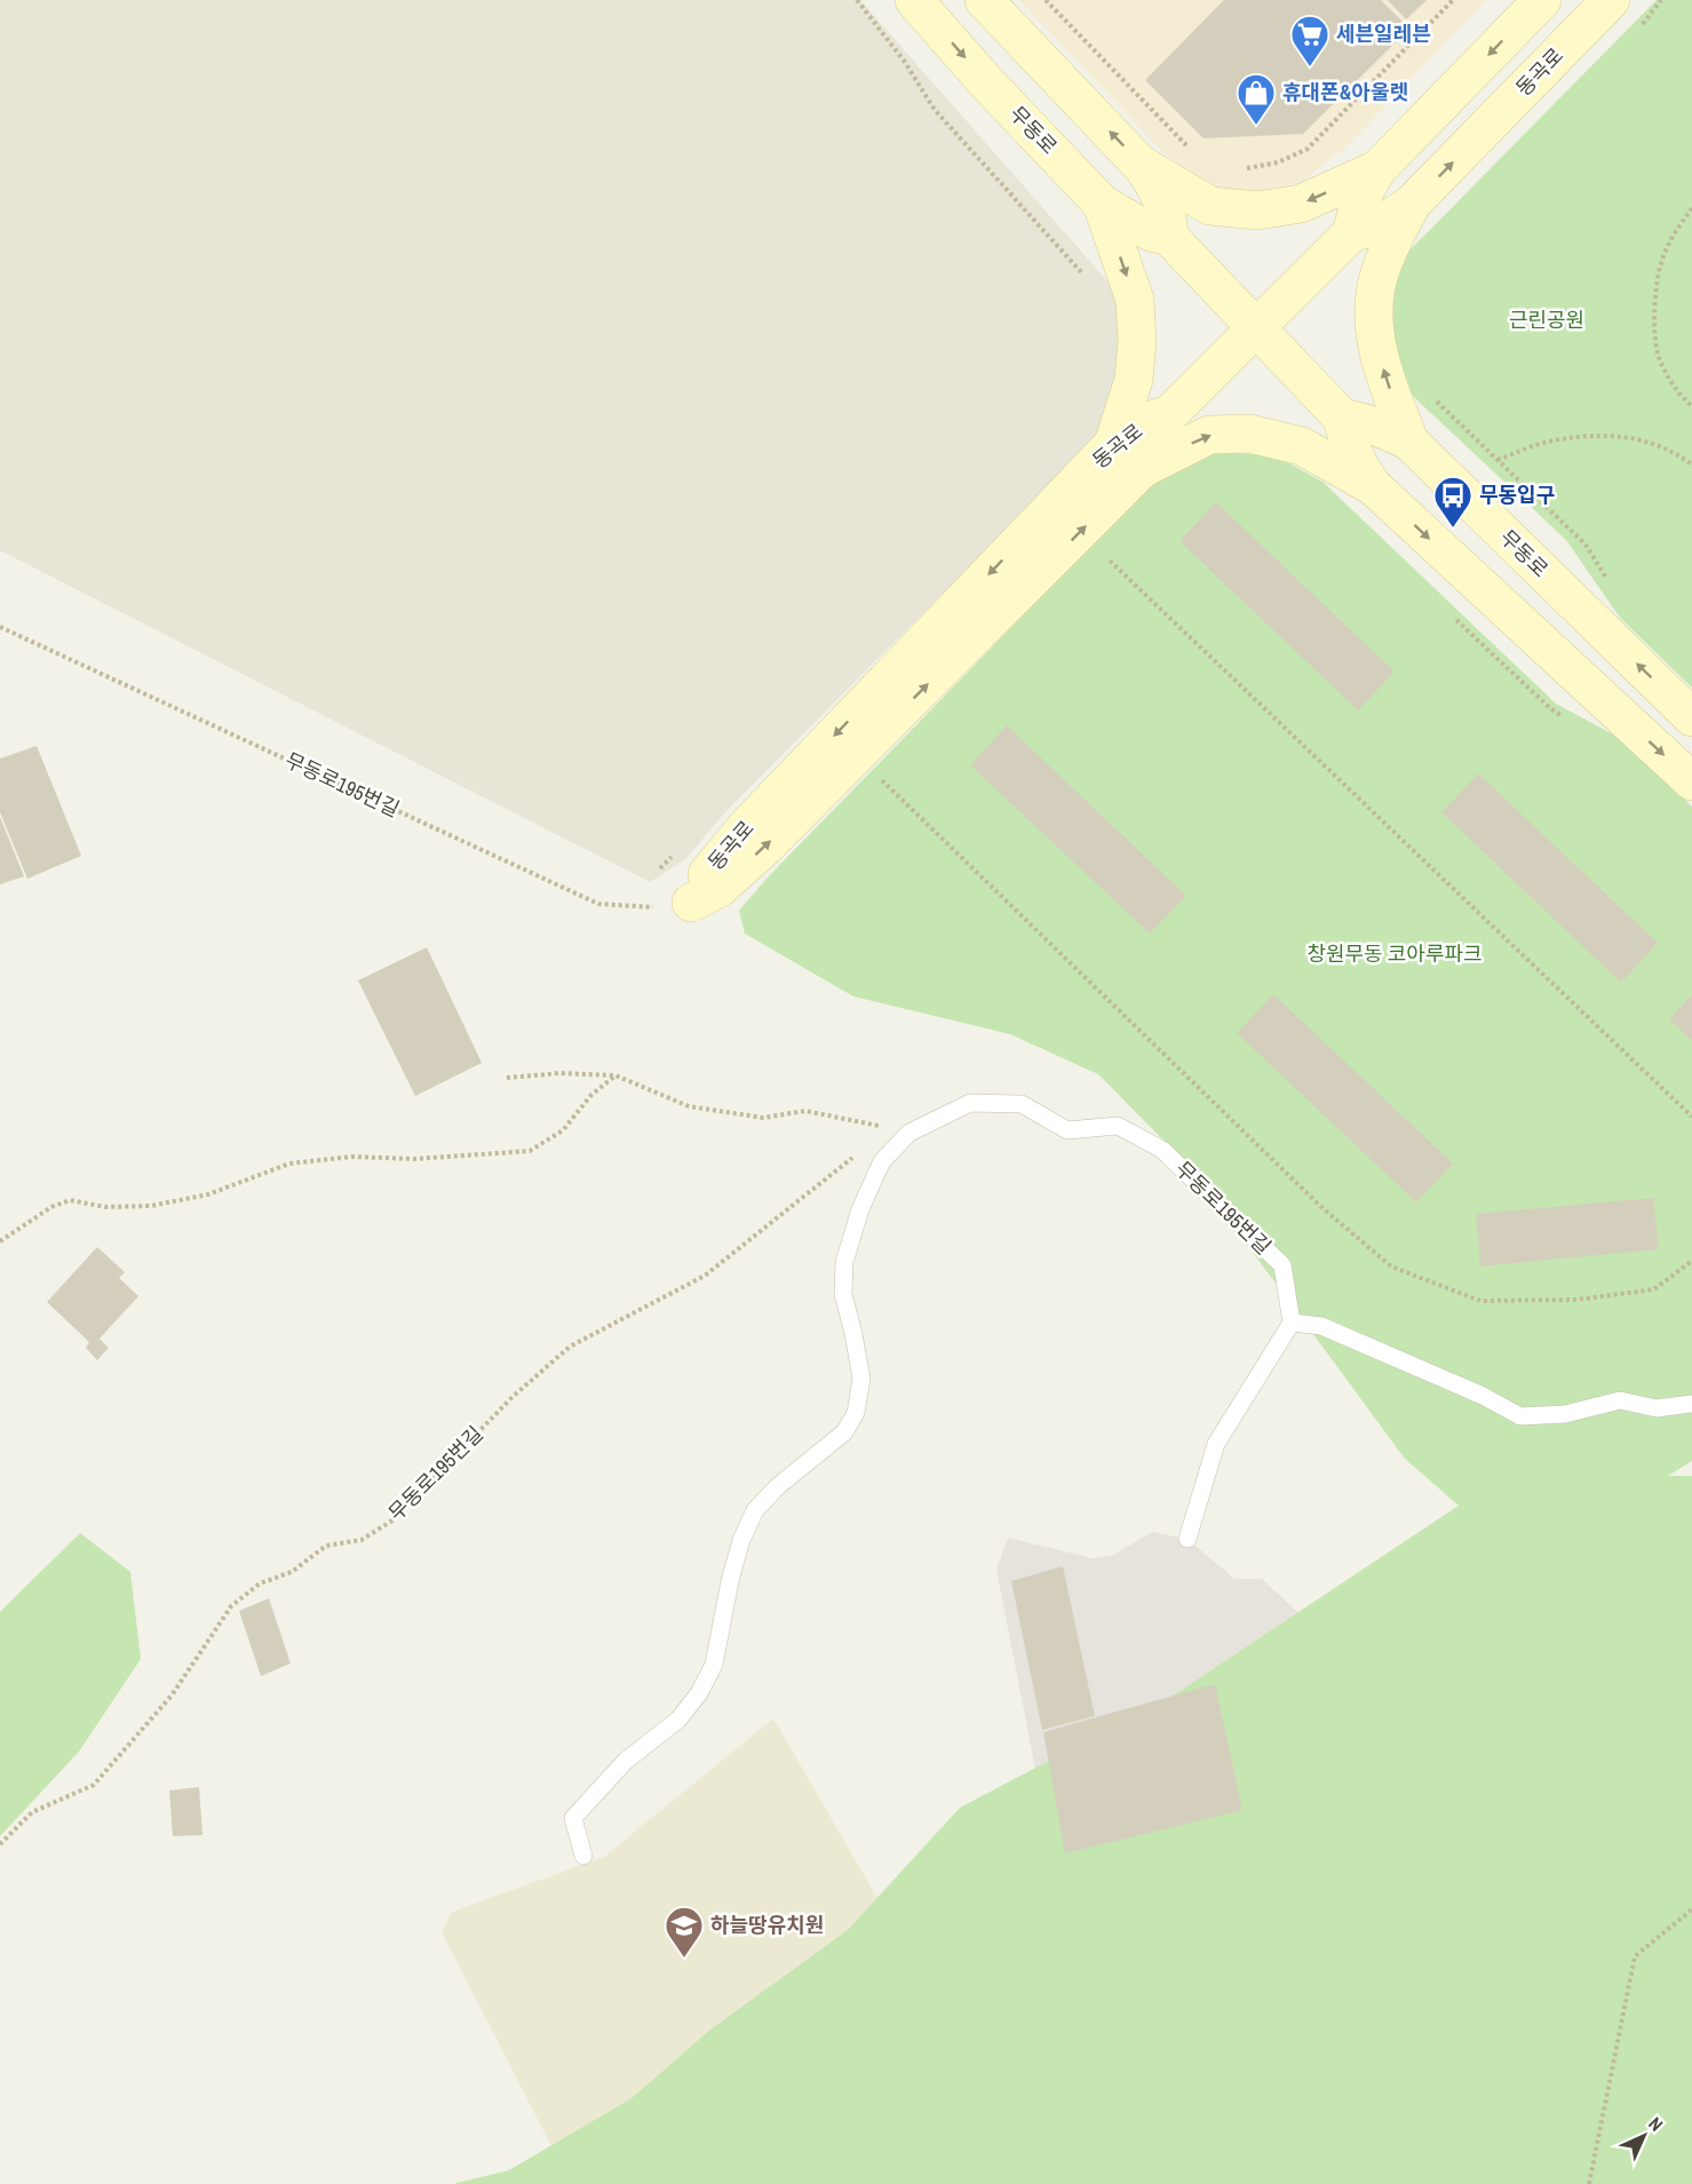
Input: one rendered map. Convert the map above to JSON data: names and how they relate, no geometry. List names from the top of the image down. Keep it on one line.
{"streets":{"main road":["동곡로","무동로"],"lane":["무동로195번길"]},"crossings":[["동곡로","무동로195번길"]],"parks":["근린공원","창원무동 코아루파크"],"places":{"supermarket":["세븐일레븐"],"shop":["휴대폰&아울렛"],"bus stop":["무동입구"],"school or university":["하늘땅유치원"]},"north":"top right"}
